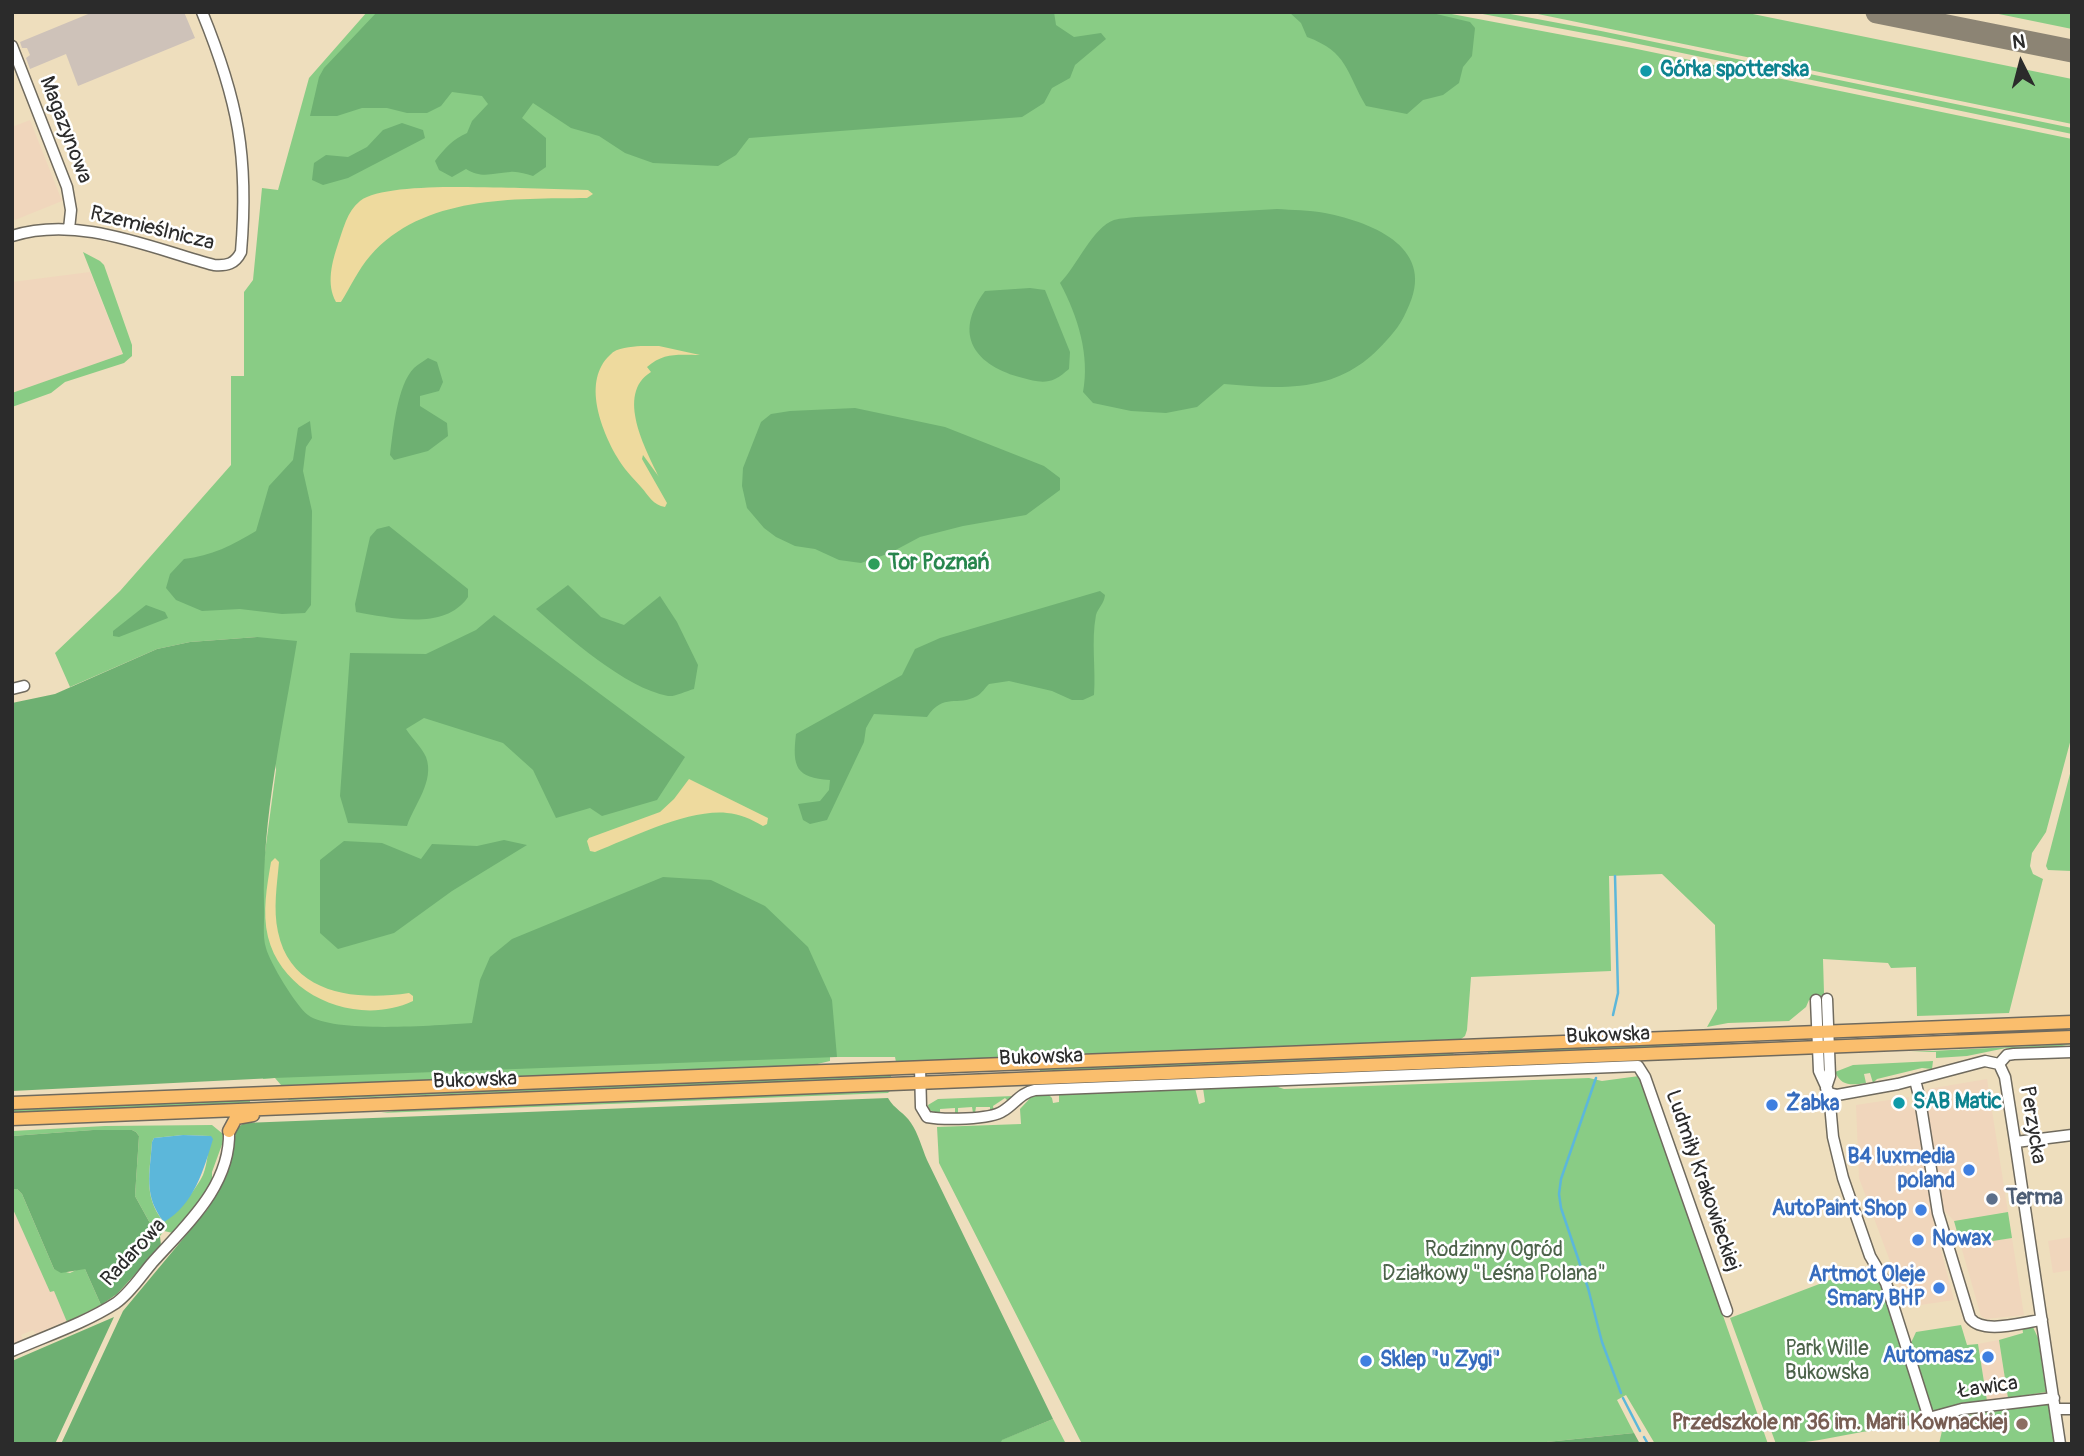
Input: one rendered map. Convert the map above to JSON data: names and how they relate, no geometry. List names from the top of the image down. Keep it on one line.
{"streets":{"main road":["Bukowska"],"street":["Magazynowa","Rzemieślnicza","Perzycka","Ludmiły Krakowieckiej","Radarowa","Ławica"]},"crossings":[["Magazynowa","Rzemieślnicza"],["Bukowska","Ludmiły Krakowieckiej"],["Perzycka","Ławica"]],"parks":["Rodzinny Ogród Działkowy \"Leśna Polana\"","Park Wille Bukowska"],"places":["Górka spotterska","Tor Poznań","SAB Matic","Żabka","B4 luxmedia poland","Terma","AutoPaint Shop","Nowax","Artmot Oleje Smary BHP","Automasz","Sklep \"u Zygi\"","Przedszkole nr 36 im. Marii Kownackiej"],"north":"top"}
